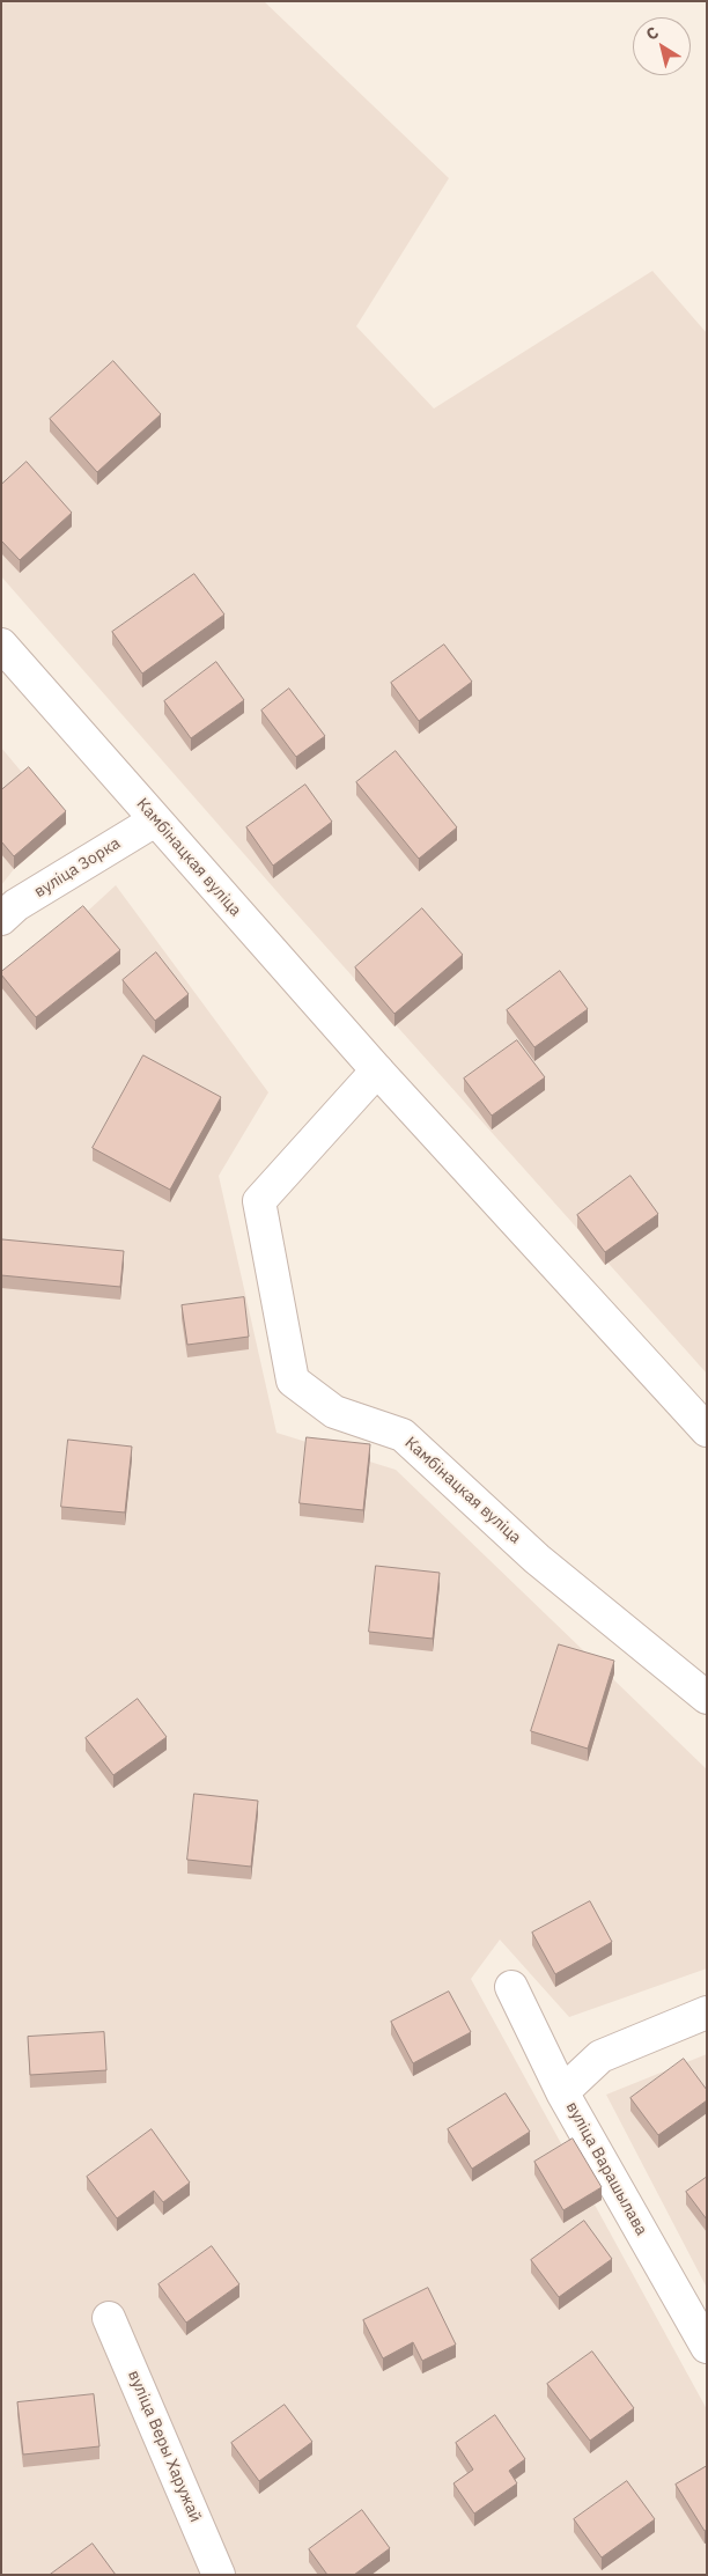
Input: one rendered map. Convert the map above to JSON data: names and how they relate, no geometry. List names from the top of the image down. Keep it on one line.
{"streets":{"street":["Камбінацкая вуліца","вуліца Зорка","вуліца Варашылава","вуліца Веры Харужай"]},"crossings":[["Камбінацкая вуліца","вуліца Зорка"]],"north":"top left"}
